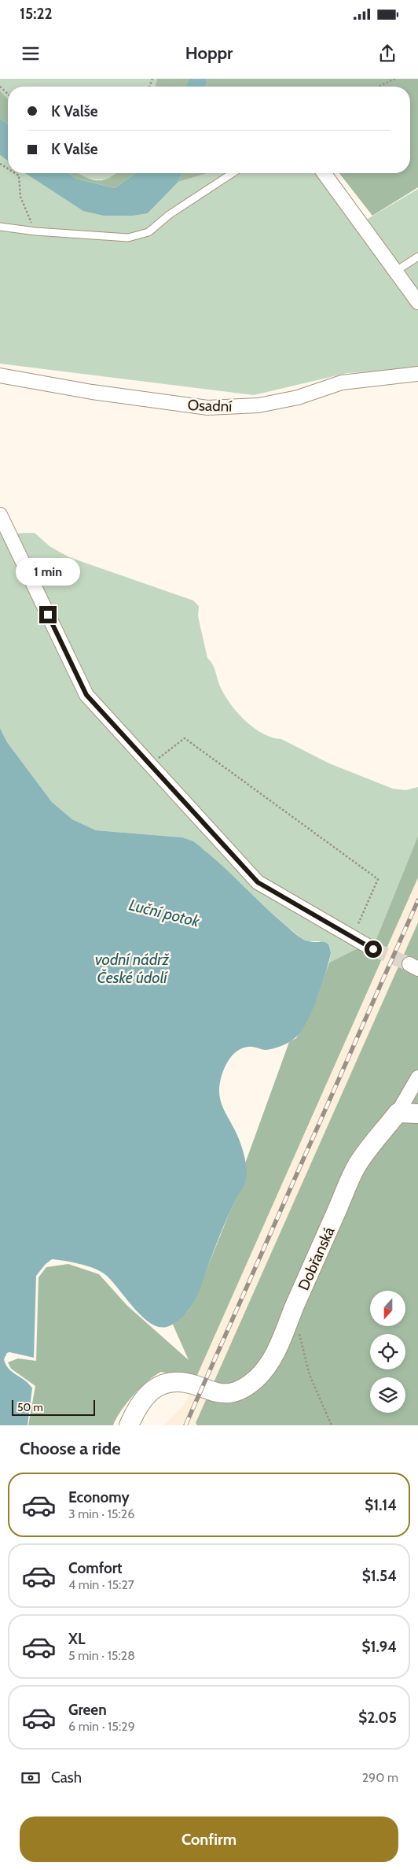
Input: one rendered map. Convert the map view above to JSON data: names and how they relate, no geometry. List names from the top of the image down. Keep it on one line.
{"streets":{"street":["Osadní","Dobřanská"]},"water":["Luční potok","vodní nádrž České údolí"],"scale_bar":"50 m","north":"bottom","page":{"status":"15:22","header":"Hoppr","banner":["K Valše","K Valše"],"bubble":"1 min","scale":"50 m","heading":"Choose a ride","list":[{"name":"Economy","note":"3 min · 15:26","value":"$1.14"},{"name":"Comfort","note":"4 min · 15:27","value":"$1.54"},{"name":"XL","note":"5 min · 15:28","value":"$1.94"},{"name":"Green","note":"6 min · 15:29","value":"$2.05"}],"pay":["Cash","290 m"],"buttons":"Confirm"}}
